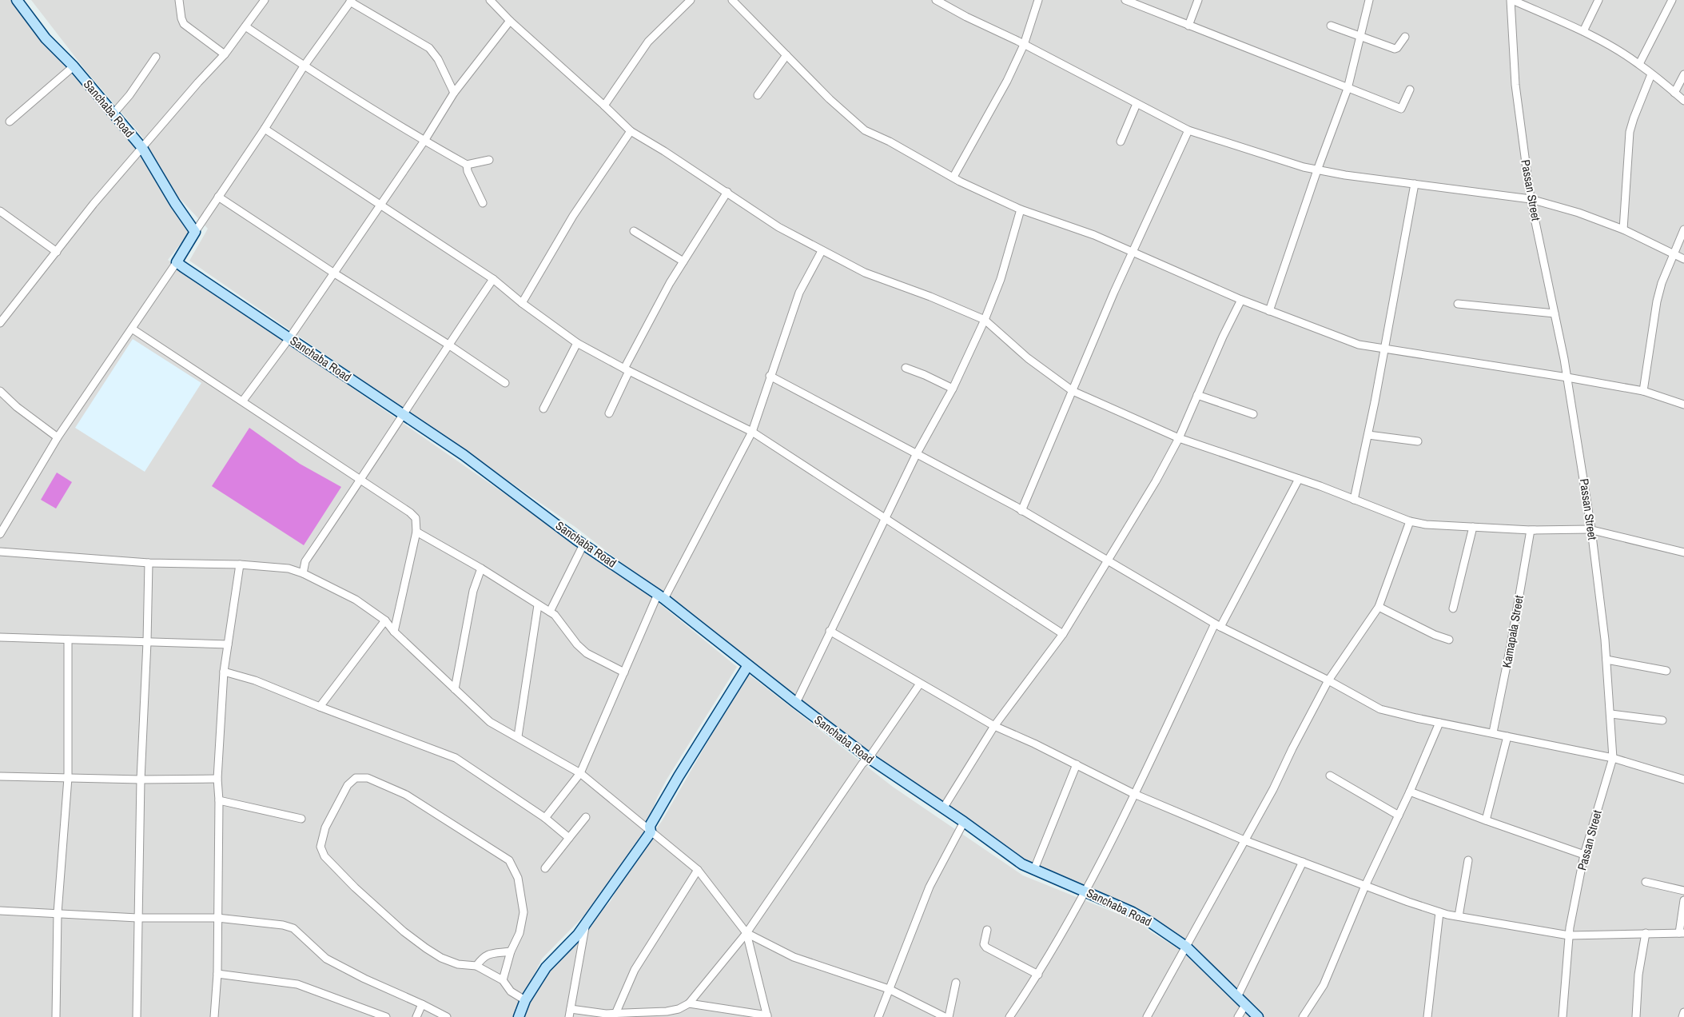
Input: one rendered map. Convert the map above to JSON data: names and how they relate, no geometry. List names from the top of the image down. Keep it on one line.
{"streets":{"street":["Sanchaba Road","Passan Street","Kamapala Street"]},"crossings":[["Passan Street","Kamapala Street"]]}
